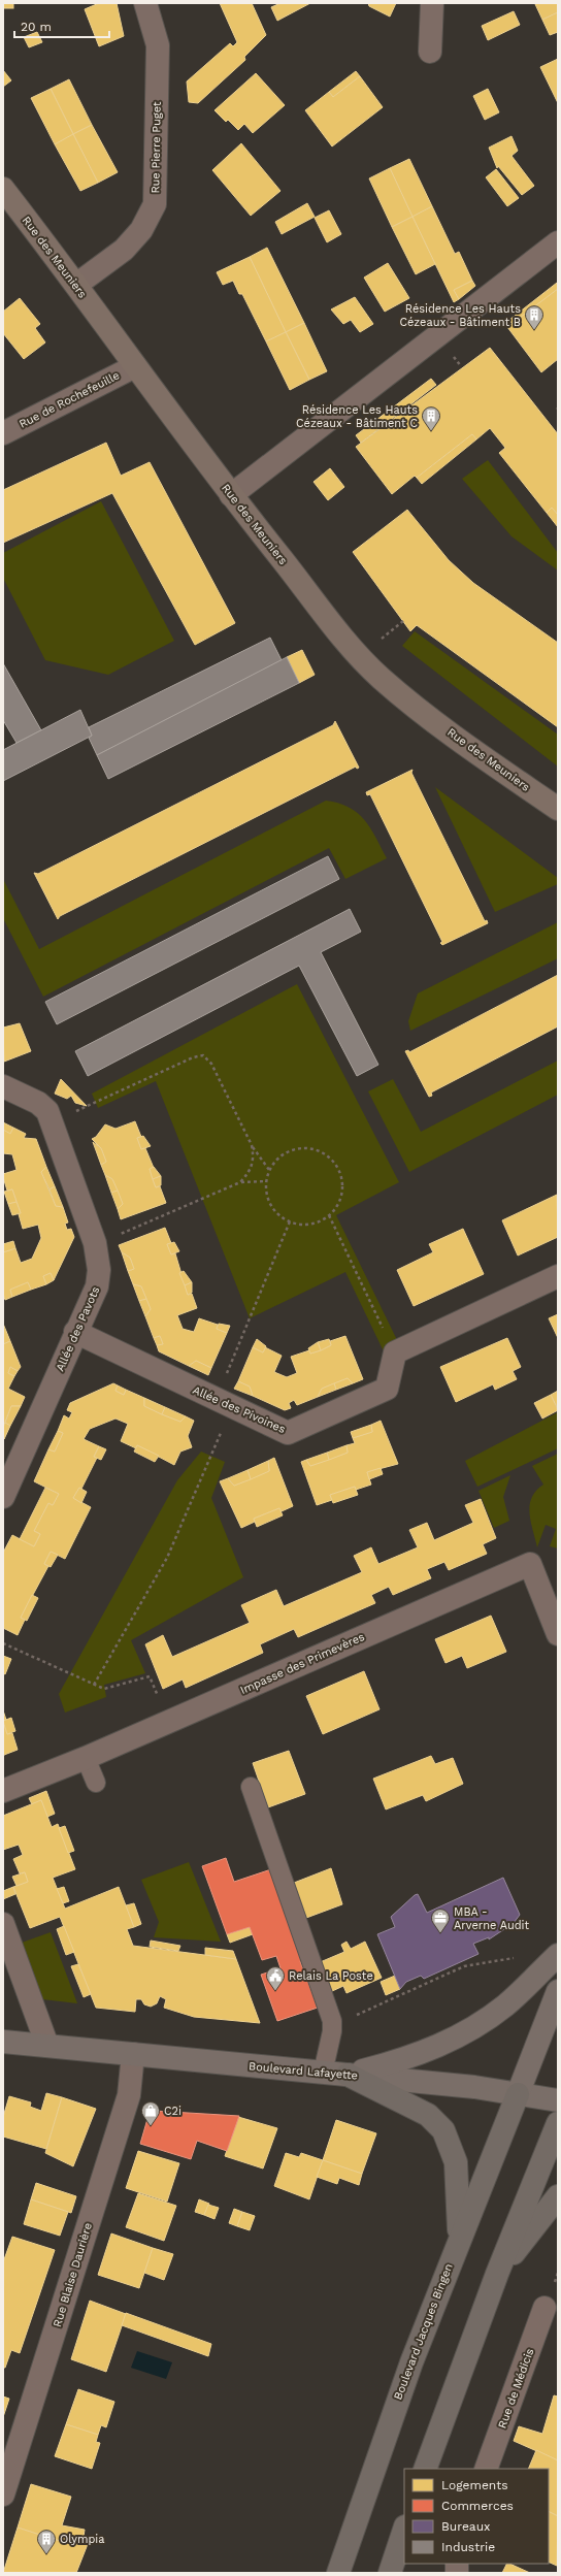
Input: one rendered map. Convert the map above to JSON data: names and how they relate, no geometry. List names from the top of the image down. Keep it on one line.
{"streets":{"highway":["Boulevard Jacques Bingen"],"main road":["Rue des Meuniers","Boulevard Lafayette"],"street":["Rue Pierre Puget","Rue de Rochefeuille","Allée des Pavots","Allée des Pivoines","Impasse des Primevères","Rue Blaise Daurière","Rue de Médicis"]},"crossings":[["Rue Pierre Puget","Rue des Meuniers"],["Rue des Meuniers","Rue de Rochefeuille"],["Allée des Pavots","Allée des Pivoines"],["Boulevard Lafayette","Rue Blaise Daurière"],["Boulevard Lafayette","Boulevard Jacques Bingen"]],"places":{"building":["Résidence Les Hauts Cézeaux - Bâtiment B","Résidence Les Hauts Cézeaux - Bâtiment C","Olympia"],"office":["MBA - Arverne Audit"],"public building":["Relais La Poste"],"shop":["C2i"]},"legend":["Logements","Commerces","Bureaux","Industrie"],"scale_bar":"20 m"}
